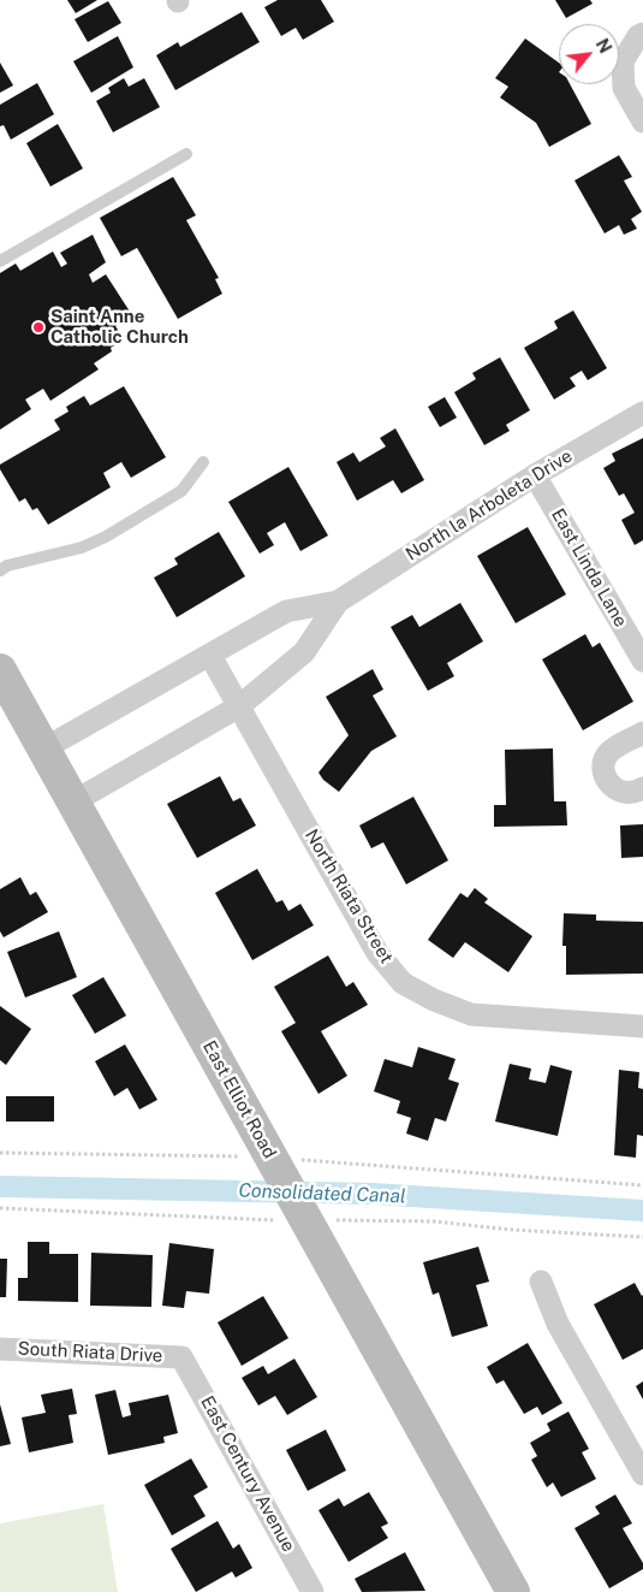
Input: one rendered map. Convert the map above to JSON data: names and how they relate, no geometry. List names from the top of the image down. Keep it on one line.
{"streets":{"main road":["East Elliot Road"],"street":["North la Arboleta Drive","East Linda Lane","North Riata Street","South Riata Drive","East Century Avenue"]},"crossings":[["North la Arboleta Drive","East Linda Lane"],["North la Arboleta Drive","North Riata Street"],["North la Arboleta Drive","East Elliot Road"],["South Riata Drive","East Century Avenue"]],"water":["Consolidated Canal"],"places":["Saint Anne Catholic Church"],"north":"top right"}
